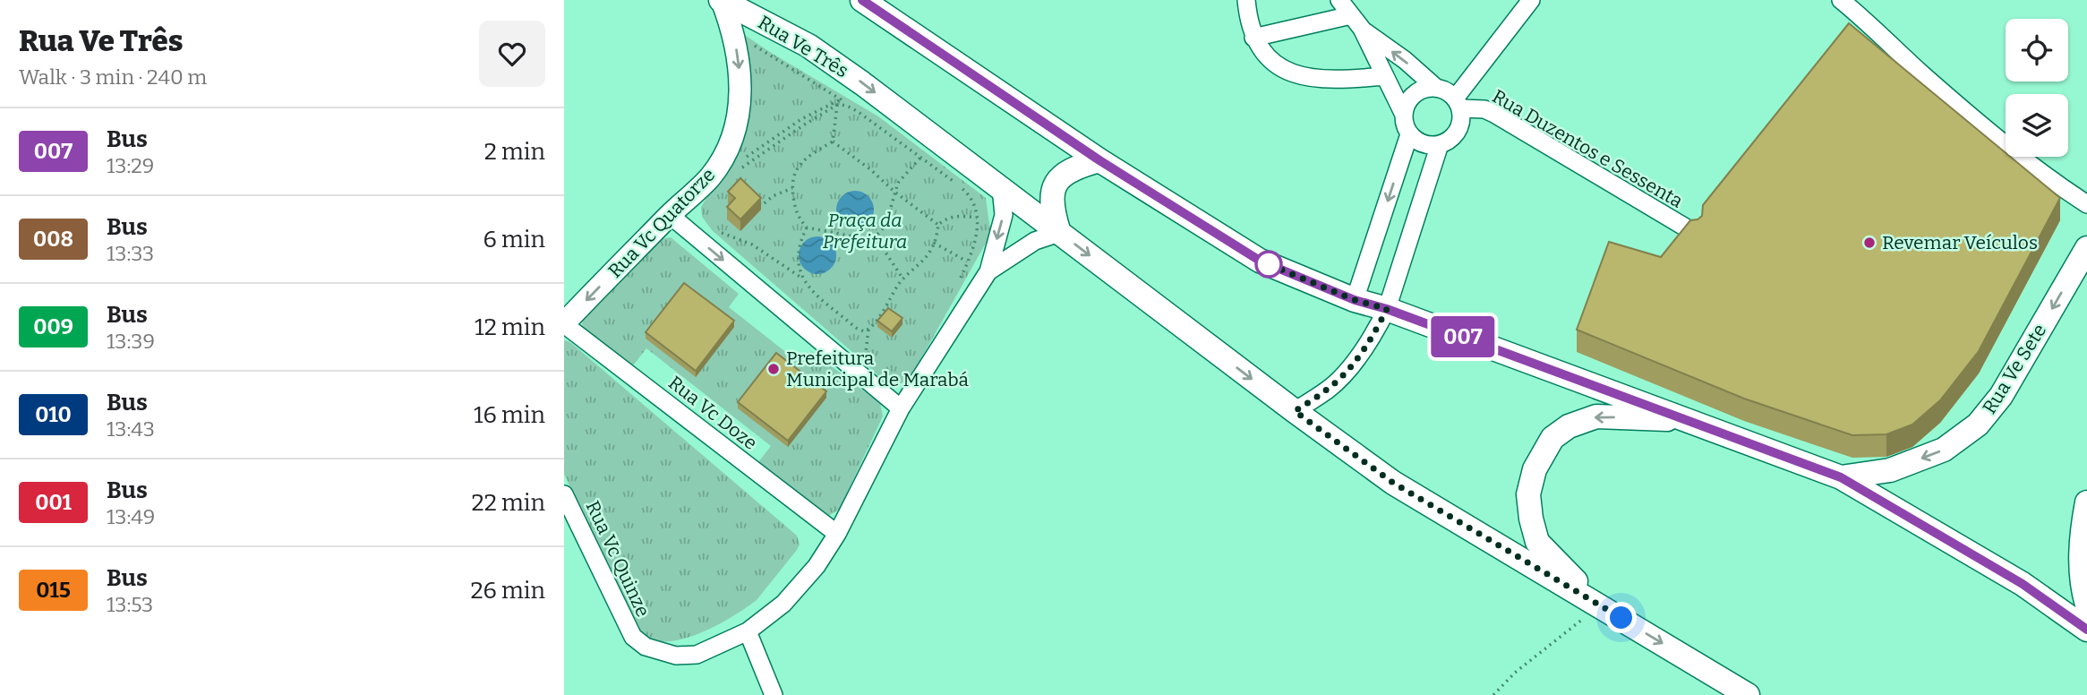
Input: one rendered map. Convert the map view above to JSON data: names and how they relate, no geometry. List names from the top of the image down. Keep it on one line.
{"streets":{"main road":["Rua Ve Três","Rua Ve Sete"],"street":["Rua Duzentos e Sessenta","Rua Vc Quatorze","Rua Vc Doze","Rua Vc Quinze"]},"crossings":[["Rua Ve Três","Rua Vc Quatorze"],["Rua Vc Quatorze","Rua Vc Doze"],["Rua Vc Doze","Rua Vc Quinze"]],"one_way":["Rua Vc Quatorze","Rua Ve Sete"],"parks":["Praça da Prefeitura"],"places":["Revemar Veículos","Prefeitura Municipal de Marabá"],"lines":["bus line 007"],"page":{"heading":["Rua Ve Três","Walk · 3 min · 240 m"],"on_map":"007","list":[{"mark":"007","name":"Bus","note":"13:29","value":"2 min"},{"mark":"008","name":"Bus","note":"13:33","value":"6 min"},{"mark":"009","name":"Bus","note":"13:39","value":"12 min"},{"mark":"010","name":"Bus","note":"13:43","value":"16 min"},{"mark":"001","name":"Bus","note":"13:49","value":"22 min"},{"mark":"015","name":"Bus","note":"13:53","value":"26 min"}]}}
